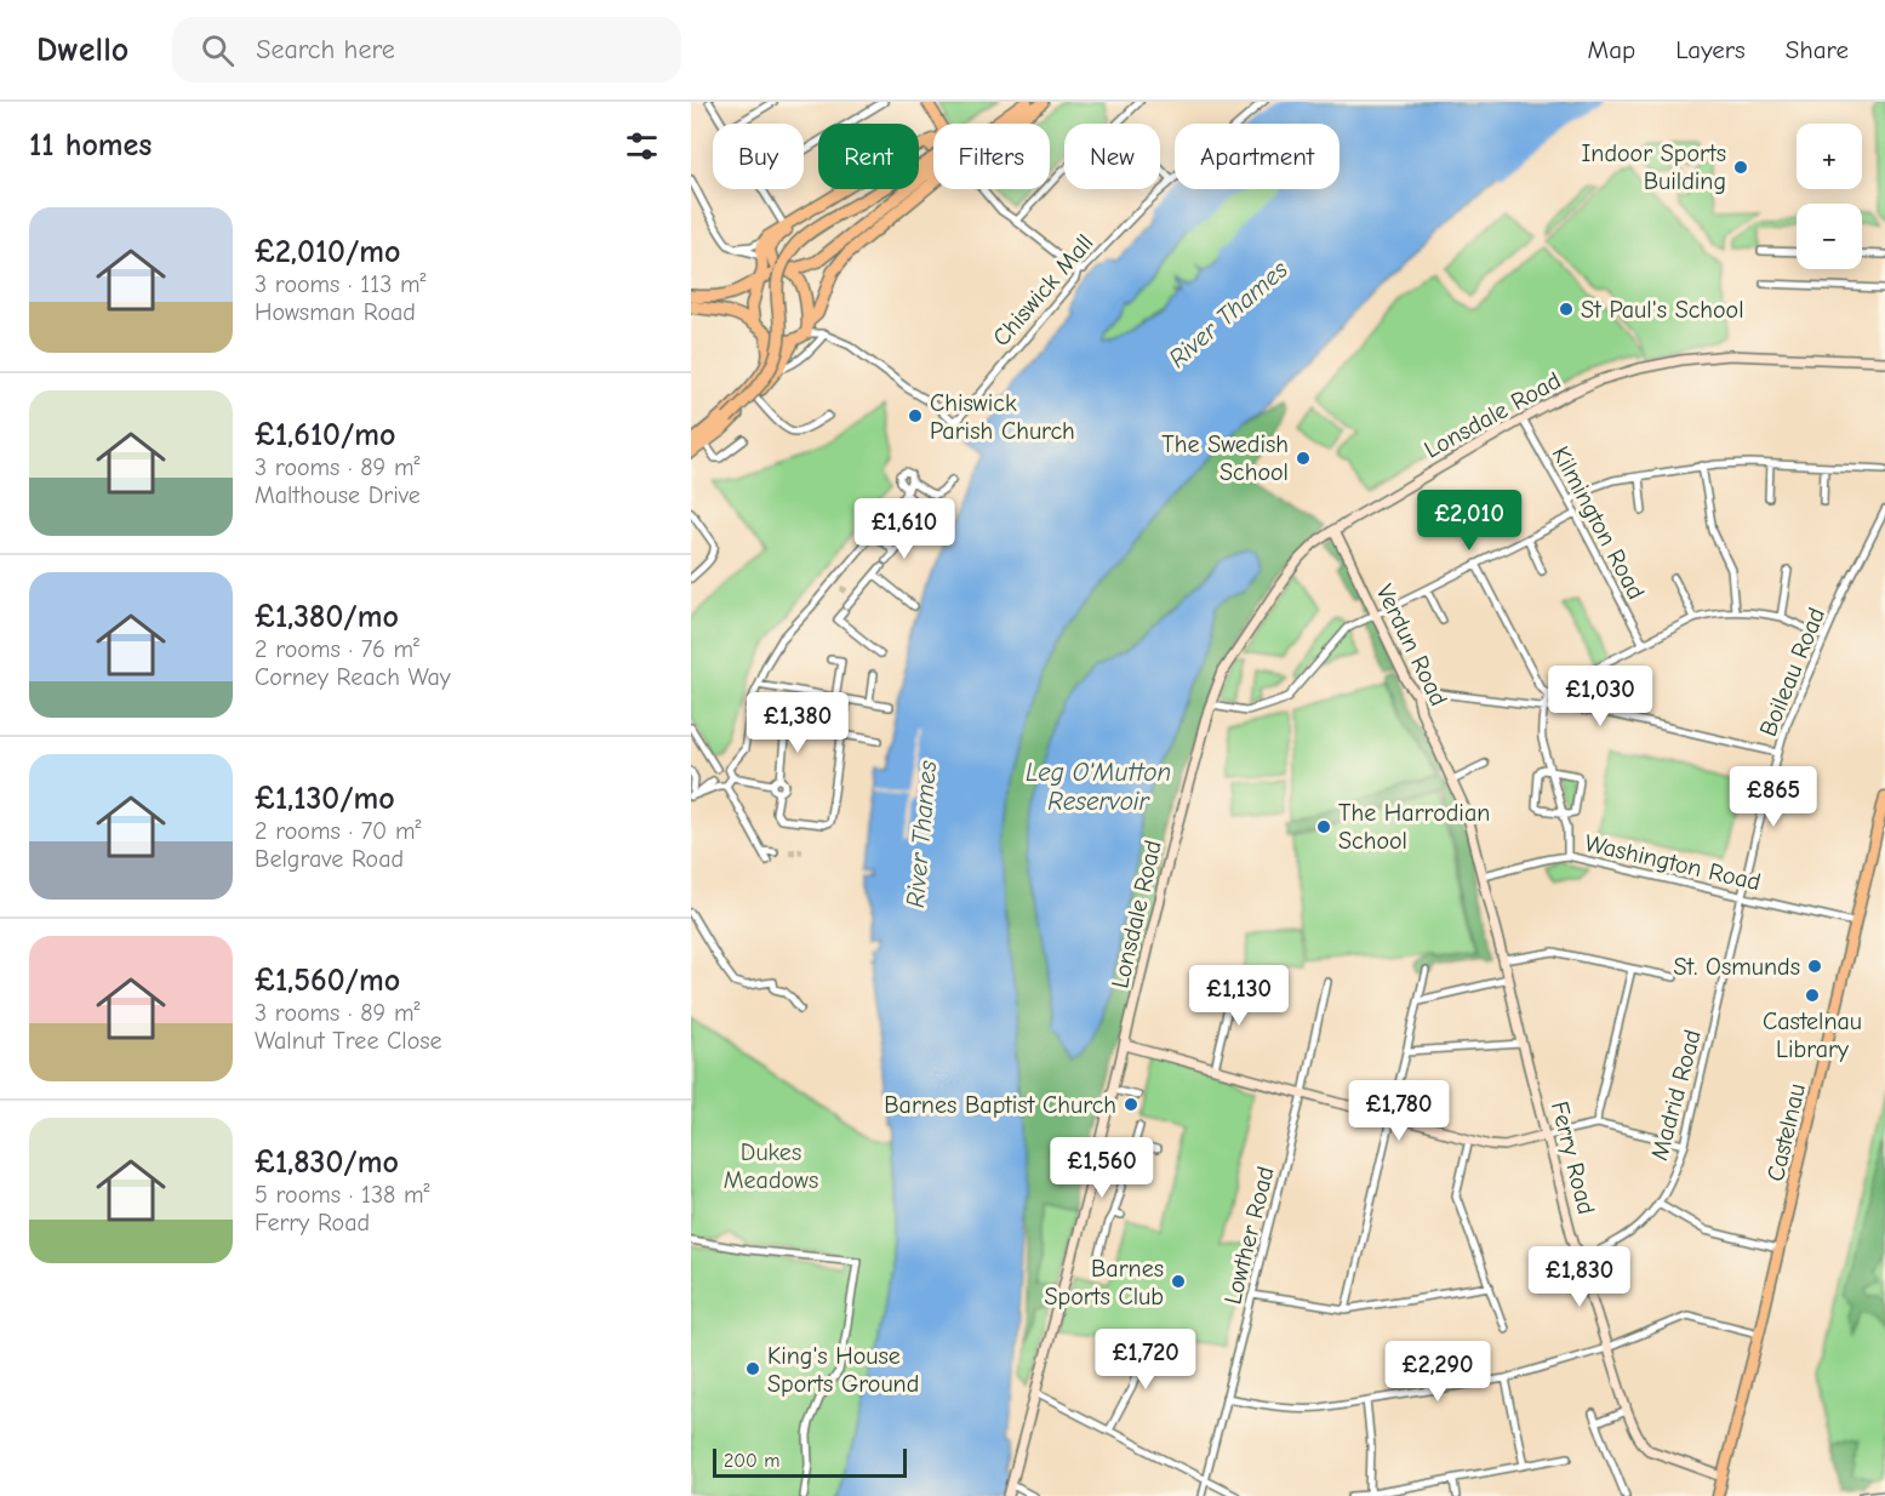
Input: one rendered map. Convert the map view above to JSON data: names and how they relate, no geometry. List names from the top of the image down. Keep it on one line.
{"streets":{"main road":["Lonsdale Road","Verdun Road","Castelnau","Ferry Road"],"street":["Chiswick Mall","Kilmington Road","Boileau Road","Washington Road","Madrid Road","Lowther Road"]},"crossings":[["Lonsdale Road","Kilmington Road"],["Lonsdale Road","Verdun Road"],["Verdun Road","Washington Road"],["Verdun Road","Ferry Road"],["Boileau Road","Washington Road"],["Boileau Road","Madrid Road"],["Washington Road","Madrid Road"],["Washington Road","Castelnau"],["Madrid Road","Ferry Road"],["Castelnau","Ferry Road"]],"water":["River Thames","Leg O'Mutton Reservoir"],"parks":["Dukes Meadows"],"places":["Indoor Sports Building","St Paul's School","Chiswick Parish Church","The Swedish School","The Harrodian School","St. Osmunds","Castelnau Library","Barnes Baptist Church","Barnes Sports Club","King's House Sports Ground"],"scale_bar":"200 m","page":{"header":"Dwello","search":"Search here","nav":["Map","Layers","Share"],"heading":"11 homes","map_buttons":["+","−"],"chip":["Buy","Rent","Filters","New","Apartment"],"list":[{"name":"£2,010/mo","note":"3 rooms · 113 m² · Howsman Road"},{"name":"£1,610/mo","note":"3 rooms · 89 m² · Malthouse Drive"},{"name":"£1,380/mo","note":"2 rooms · 76 m² · Corney Reach Way"},{"name":"£1,130/mo","note":"2 rooms · 70 m² · Belgrave Road"},{"name":"£1,560/mo","note":"3 rooms · 89 m² · Walnut Tree Close"},{"name":"£1,830/mo","note":"5 rooms · 138 m² · Ferry Road"}],"price":["£2,010","£1,610","£1,030","£1,380","£865","£1,130","£1,780","£1,560","£1,830","£1,720","£2,290"],"scale":"200 m"}}
